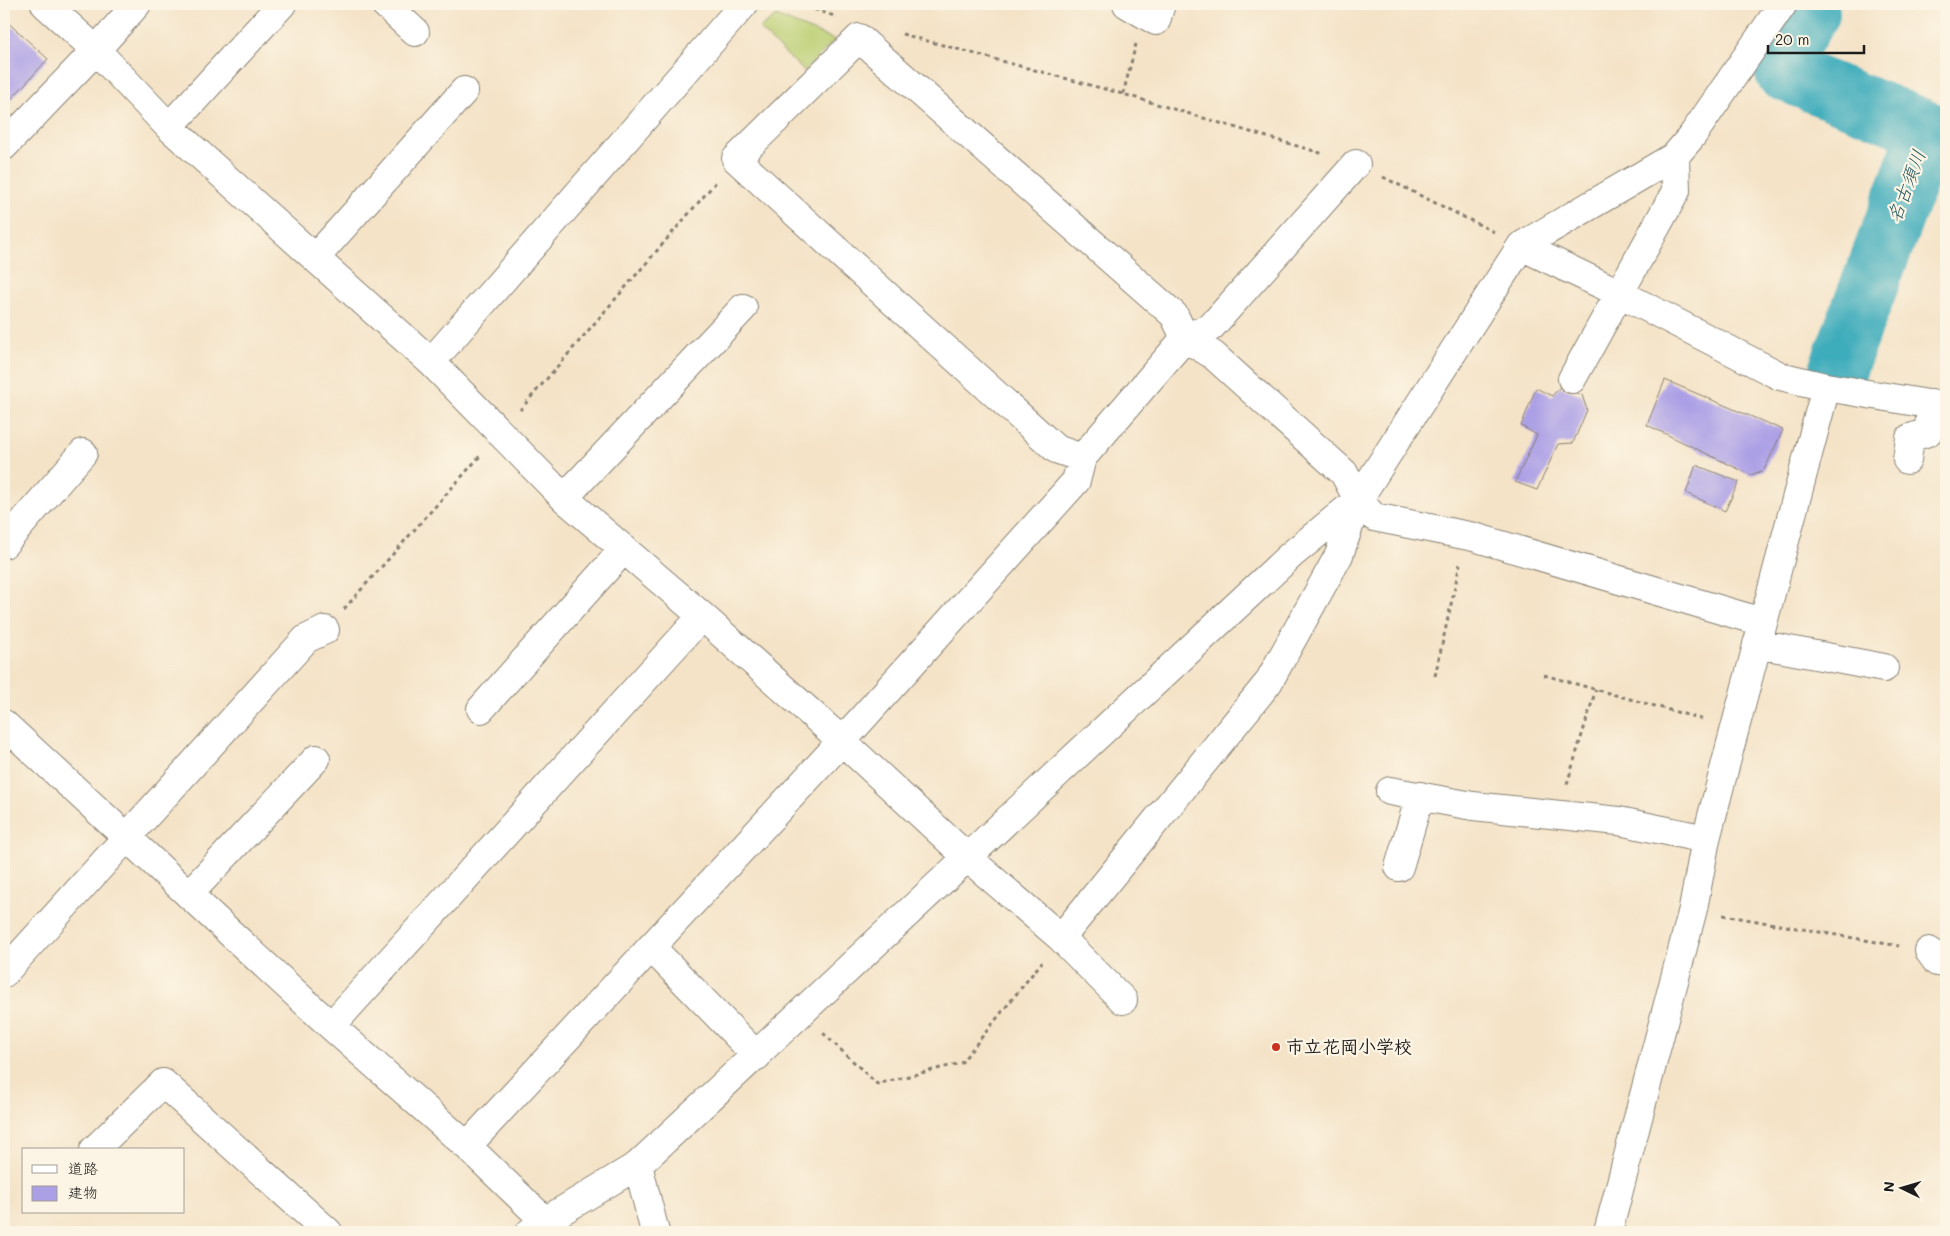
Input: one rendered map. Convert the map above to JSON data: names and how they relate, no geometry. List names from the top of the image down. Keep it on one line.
{"water":["名古須川"],"places":["市立花岡小学校"],"legend":["道路","建物"],"scale_bar":"20 m","north":"left"}
